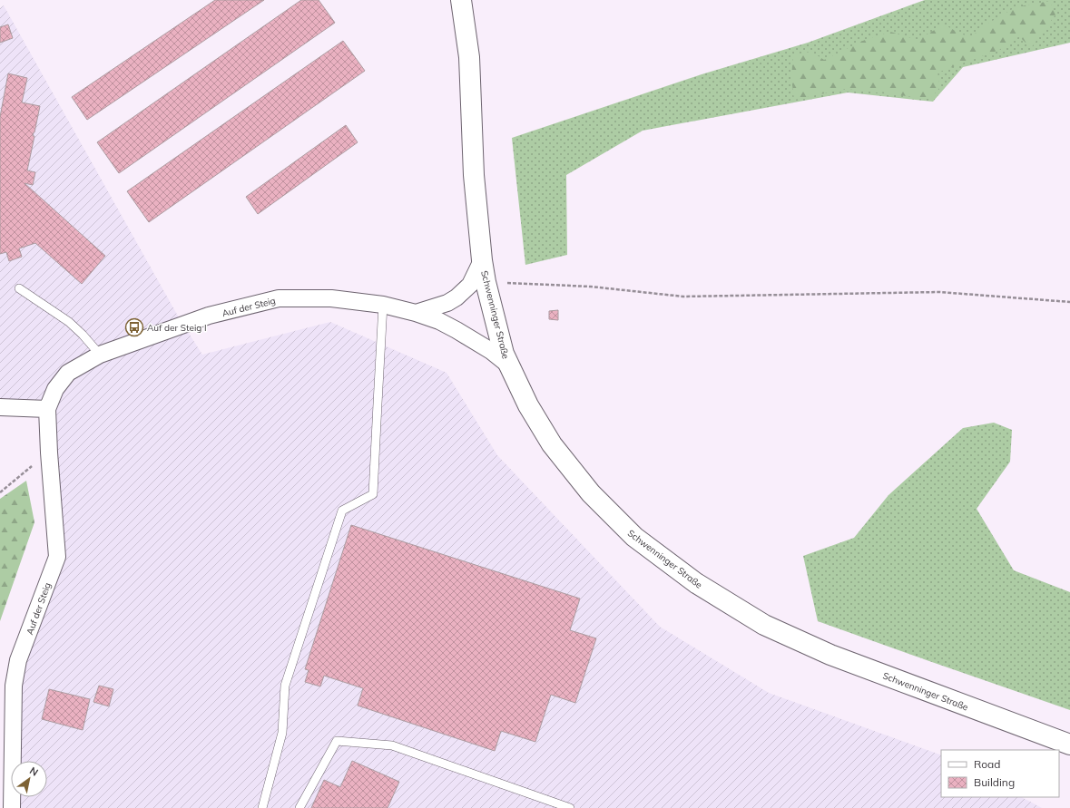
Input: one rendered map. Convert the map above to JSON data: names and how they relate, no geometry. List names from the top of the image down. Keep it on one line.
{"streets":{"main road":["Schwenninger Straße"],"street":["Auf der Steig"]},"crossings":[["Auf der Steig","Schwenninger Straße"]],"places":{"bus stop":["Auf der Steig I"]},"legend":["Road","Building"],"north":"top right"}
